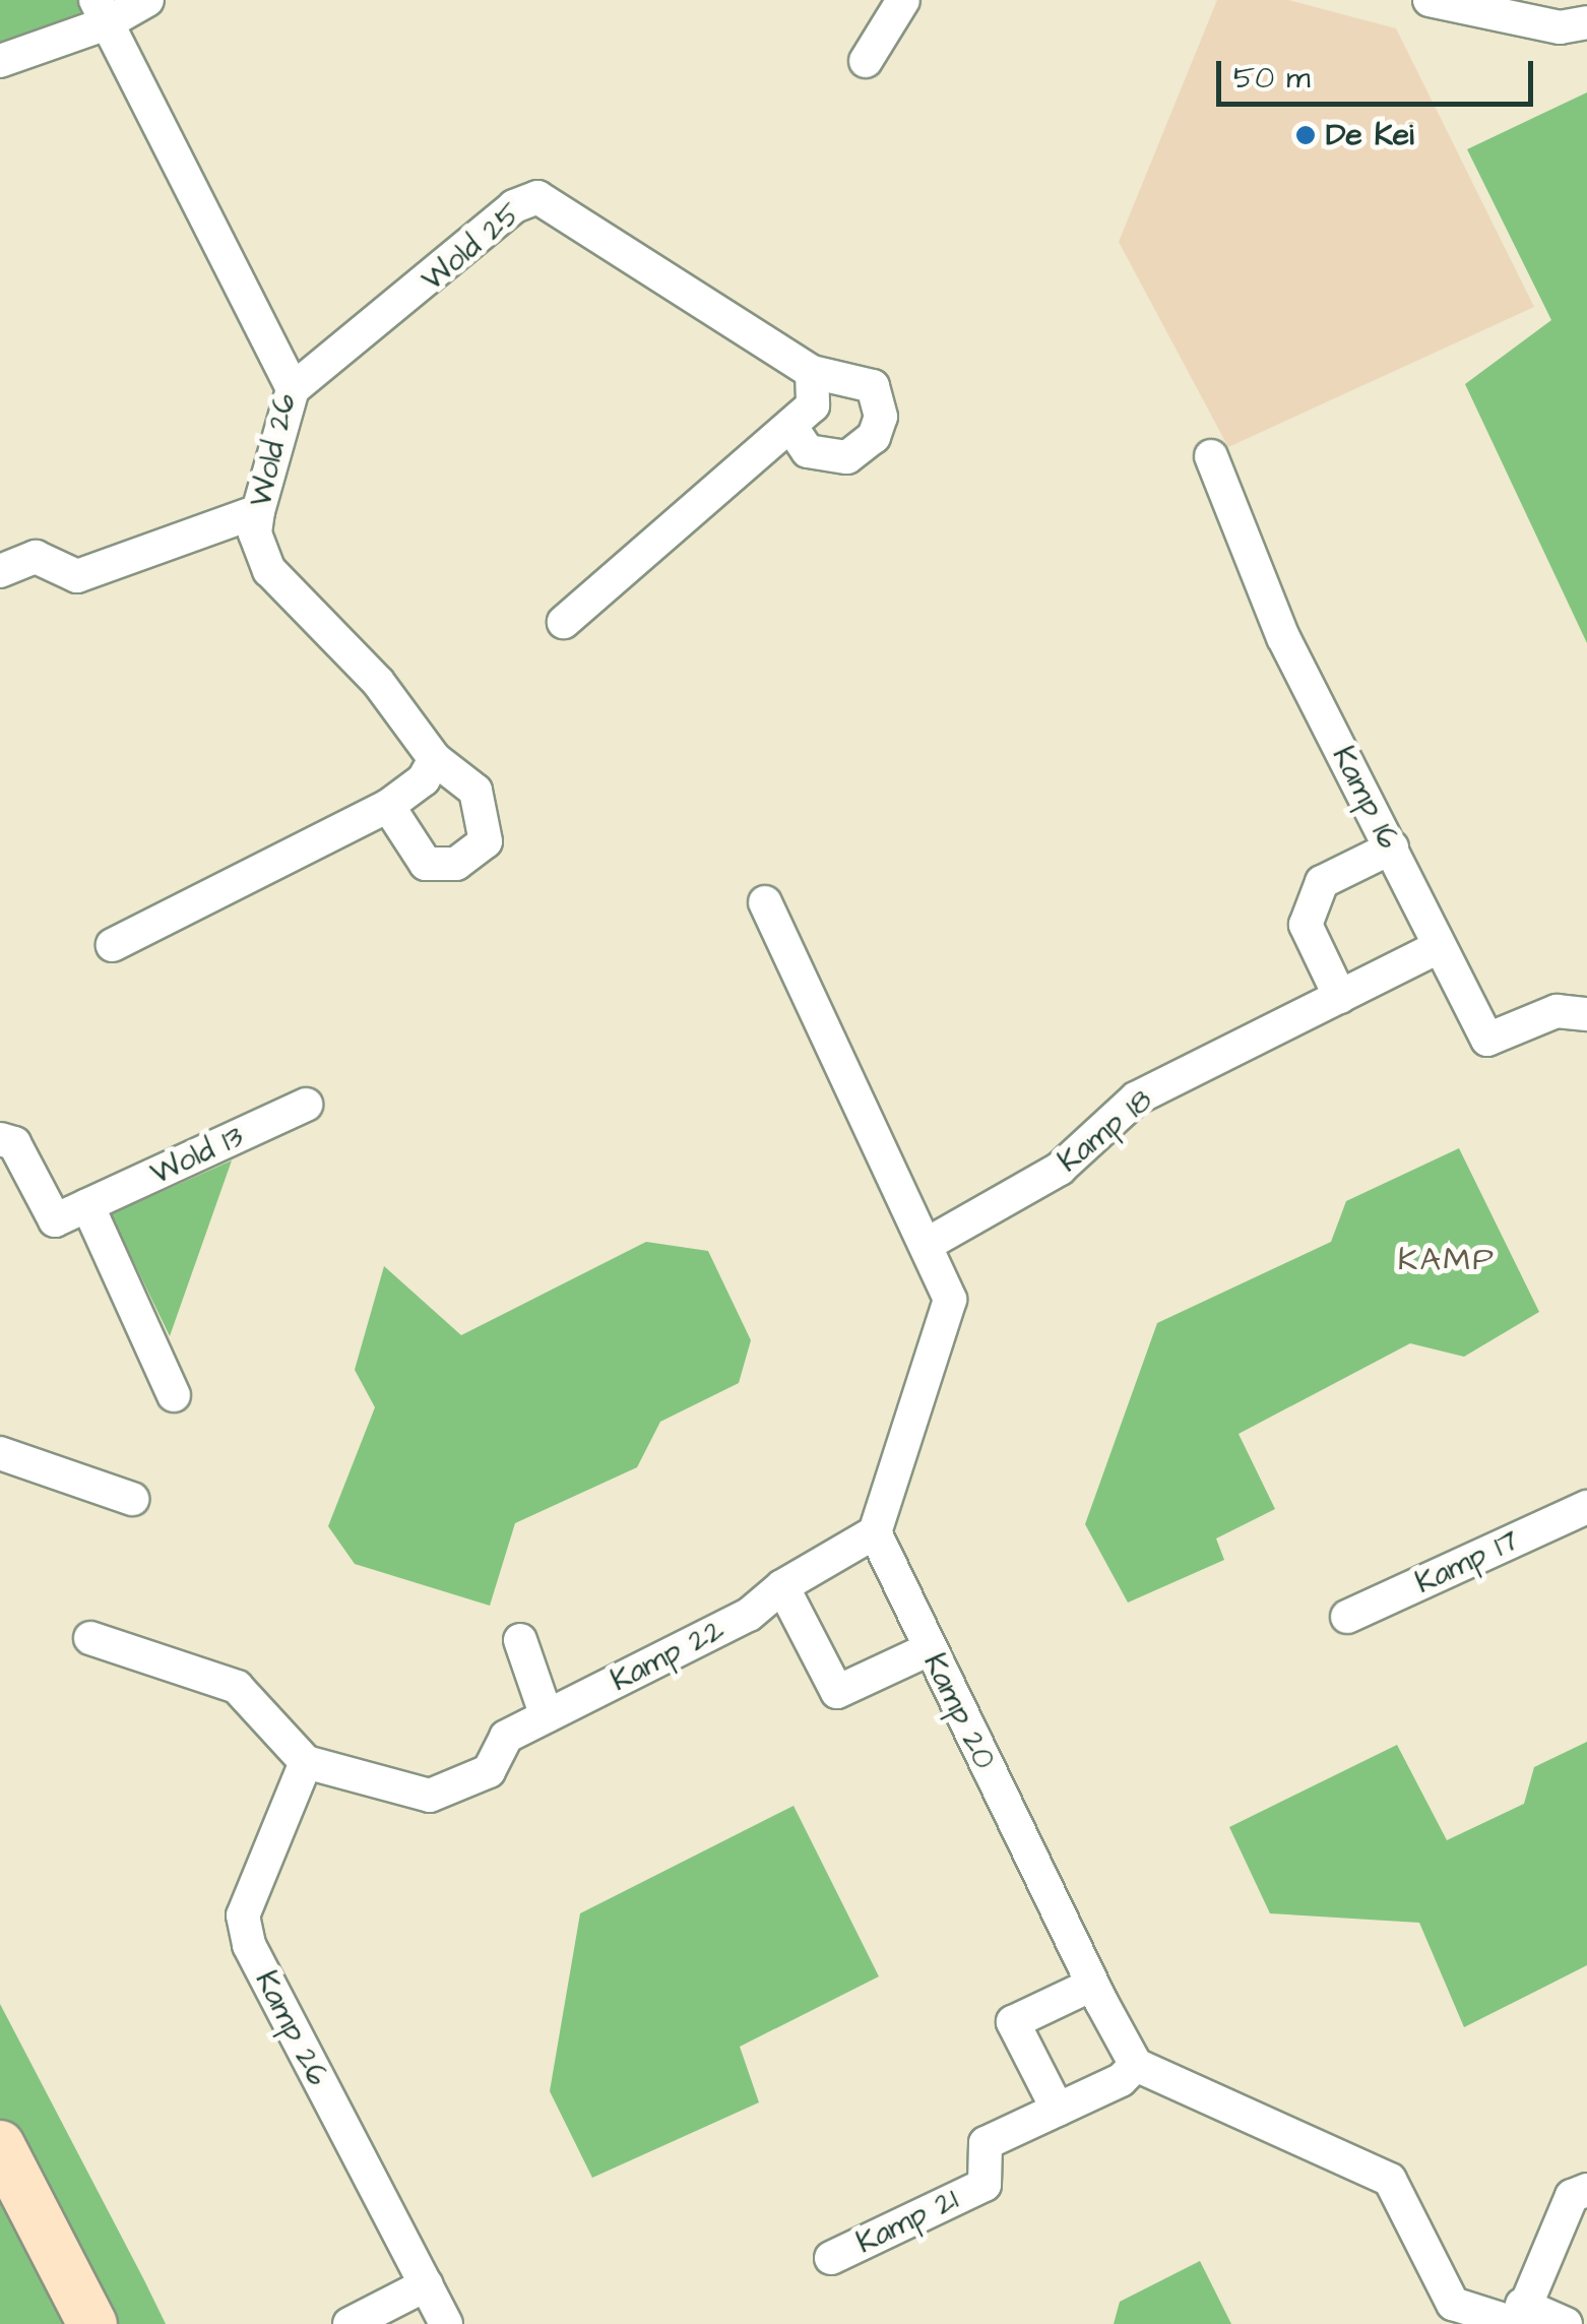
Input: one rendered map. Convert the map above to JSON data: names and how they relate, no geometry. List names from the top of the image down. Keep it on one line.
{"streets":{"street":["Wold 25","Wold 26","Kamp 16","Kamp 18","Wold 13","Kamp 17","Kamp 22","Kamp 20","Kamp 26","Kamp 21"]},"crossings":[["Wold 25","Wold 26"],["Kamp 16","Kamp 18"],["Kamp 22","Kamp 20"],["Kamp 22","Kamp 26"],["Kamp 20","Kamp 21"]],"districts":["KAMP"],"places":["De Kei"],"scale_bar":"50 m"}
